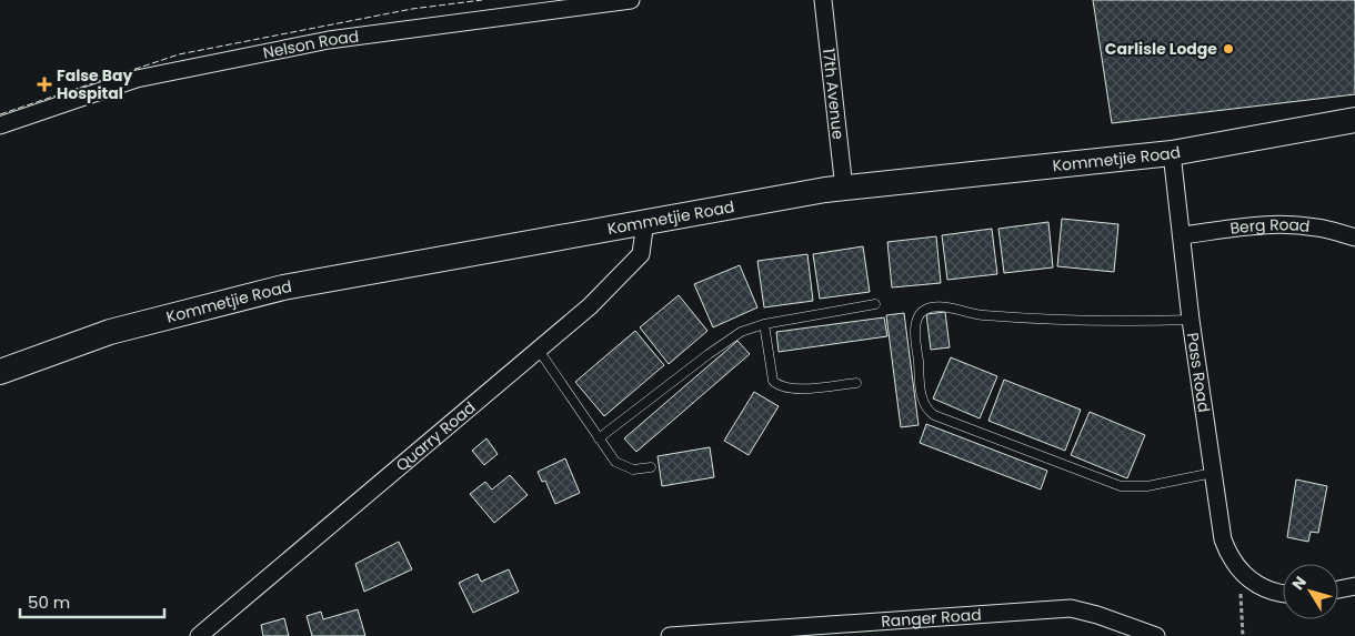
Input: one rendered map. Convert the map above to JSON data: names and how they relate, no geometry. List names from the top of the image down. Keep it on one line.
{"streets":{"main road":["Kommetjie Road"],"street":["Nelson Road","17th Avenue","Berg Road","Pass Road","Quarry Road","Ranger Road"]},"crossings":[["17th Avenue","Kommetjie Road"],["Kommetjie Road","Pass Road"],["Kommetjie Road","Quarry Road"],["Berg Road","Pass Road"]],"places":{"other":["Carlisle Lodge"],"health":["False Bay Hospital"]},"scale_bar":"50 m","north":"top left"}
